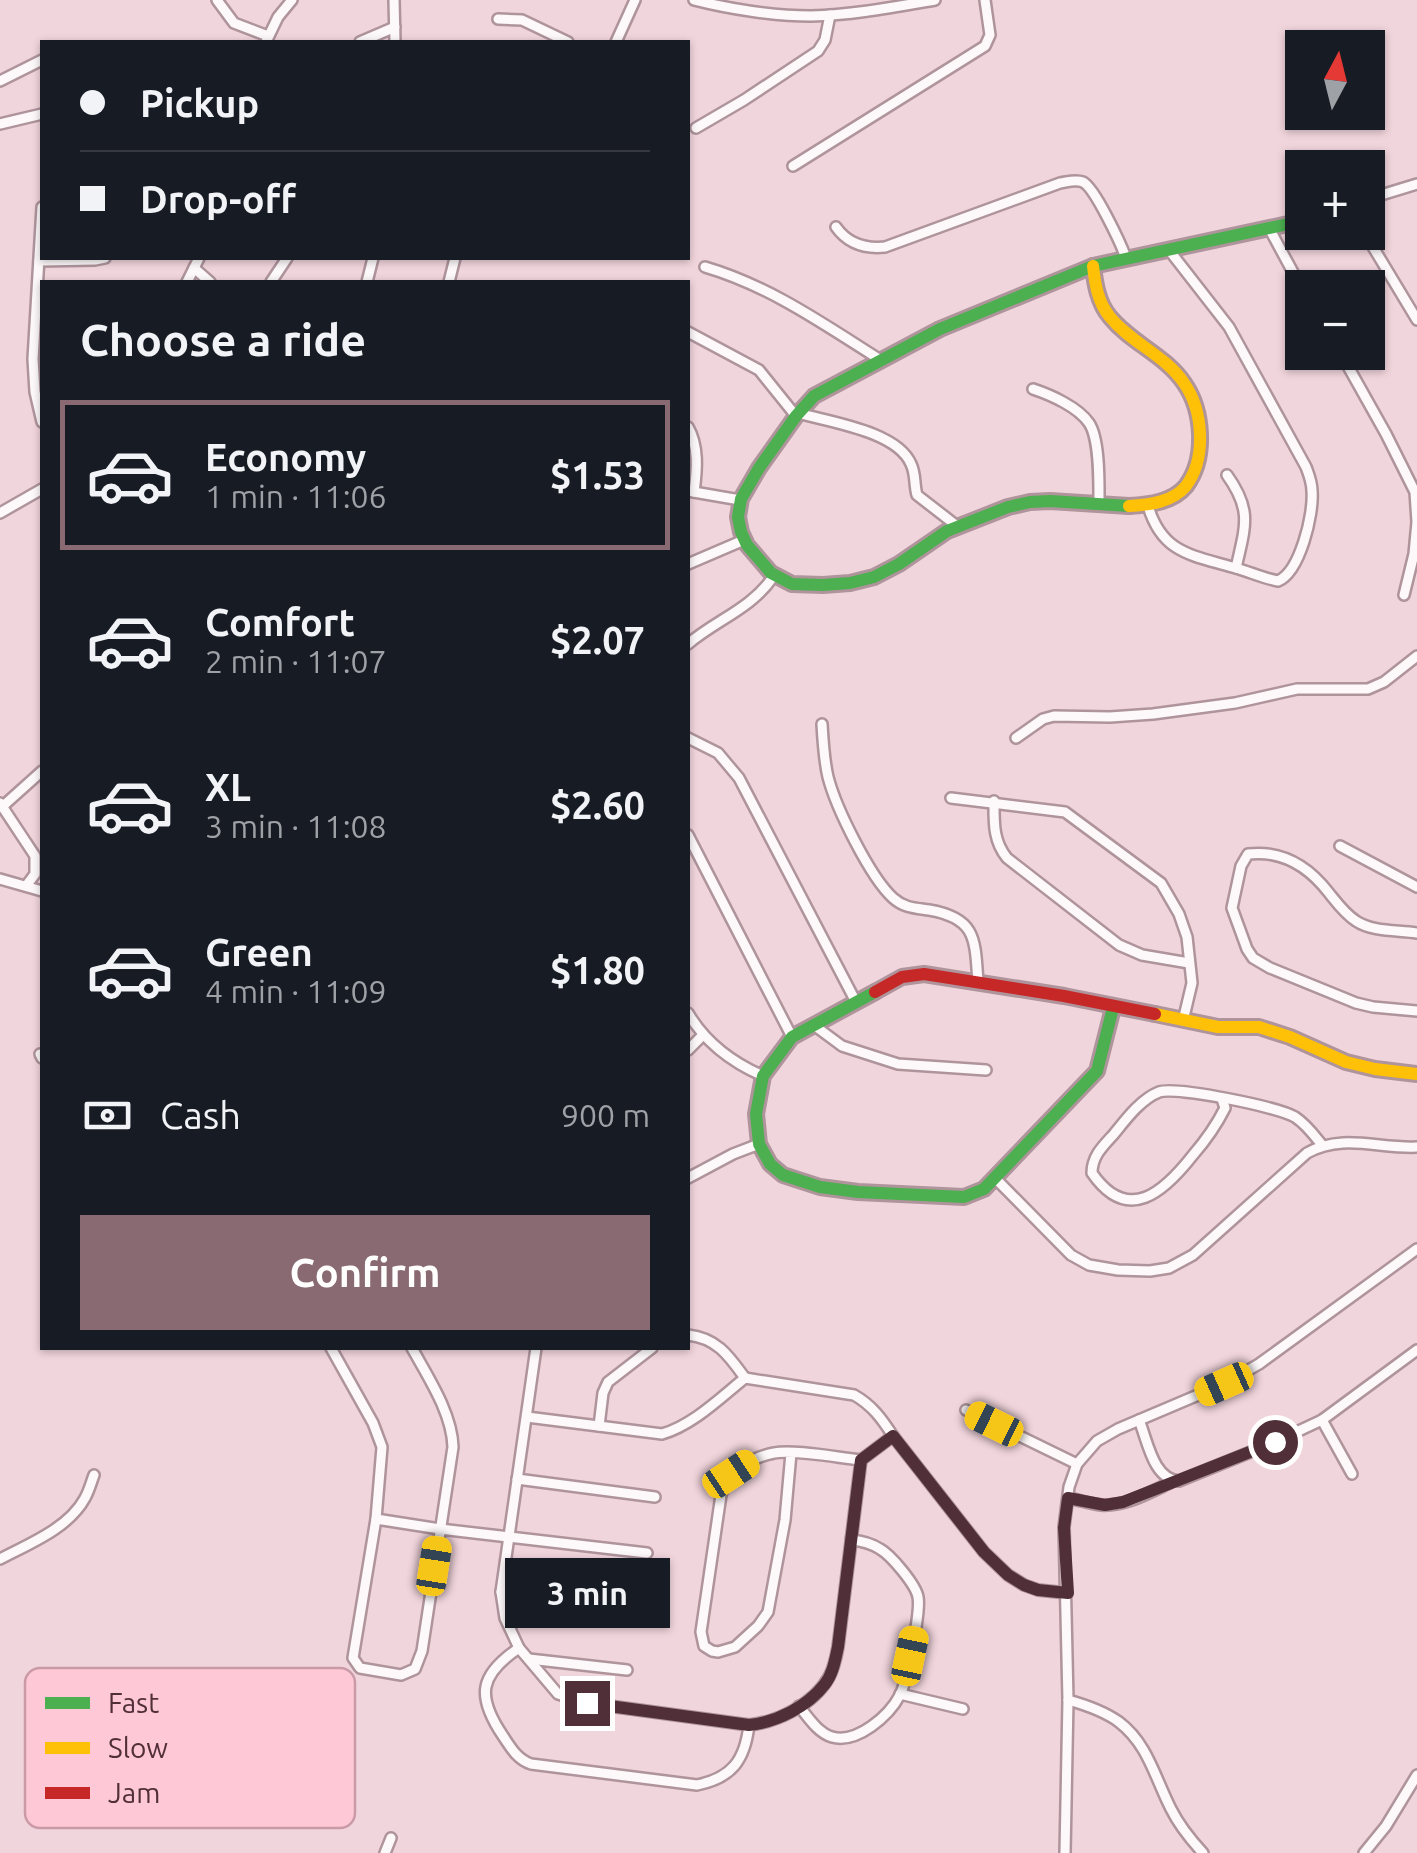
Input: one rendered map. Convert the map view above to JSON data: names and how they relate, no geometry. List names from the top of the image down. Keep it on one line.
{"legend":["Fast","Slow","Jam"],"north":"top","page":{"map_buttons":["+","−"],"banner":["Pickup","Drop-off"],"heading":"Choose a ride","list":[{"name":"Economy","note":"1 min · 11:06","value":"$1.53"},{"name":"Comfort","note":"2 min · 11:07","value":"$2.07"},{"name":"XL","note":"3 min · 11:08","value":"$2.60"},{"name":"Green","note":"4 min · 11:09","value":"$1.80"}],"pay":["Cash","900 m"],"buttons":"Confirm","bubble":"3 min"}}
